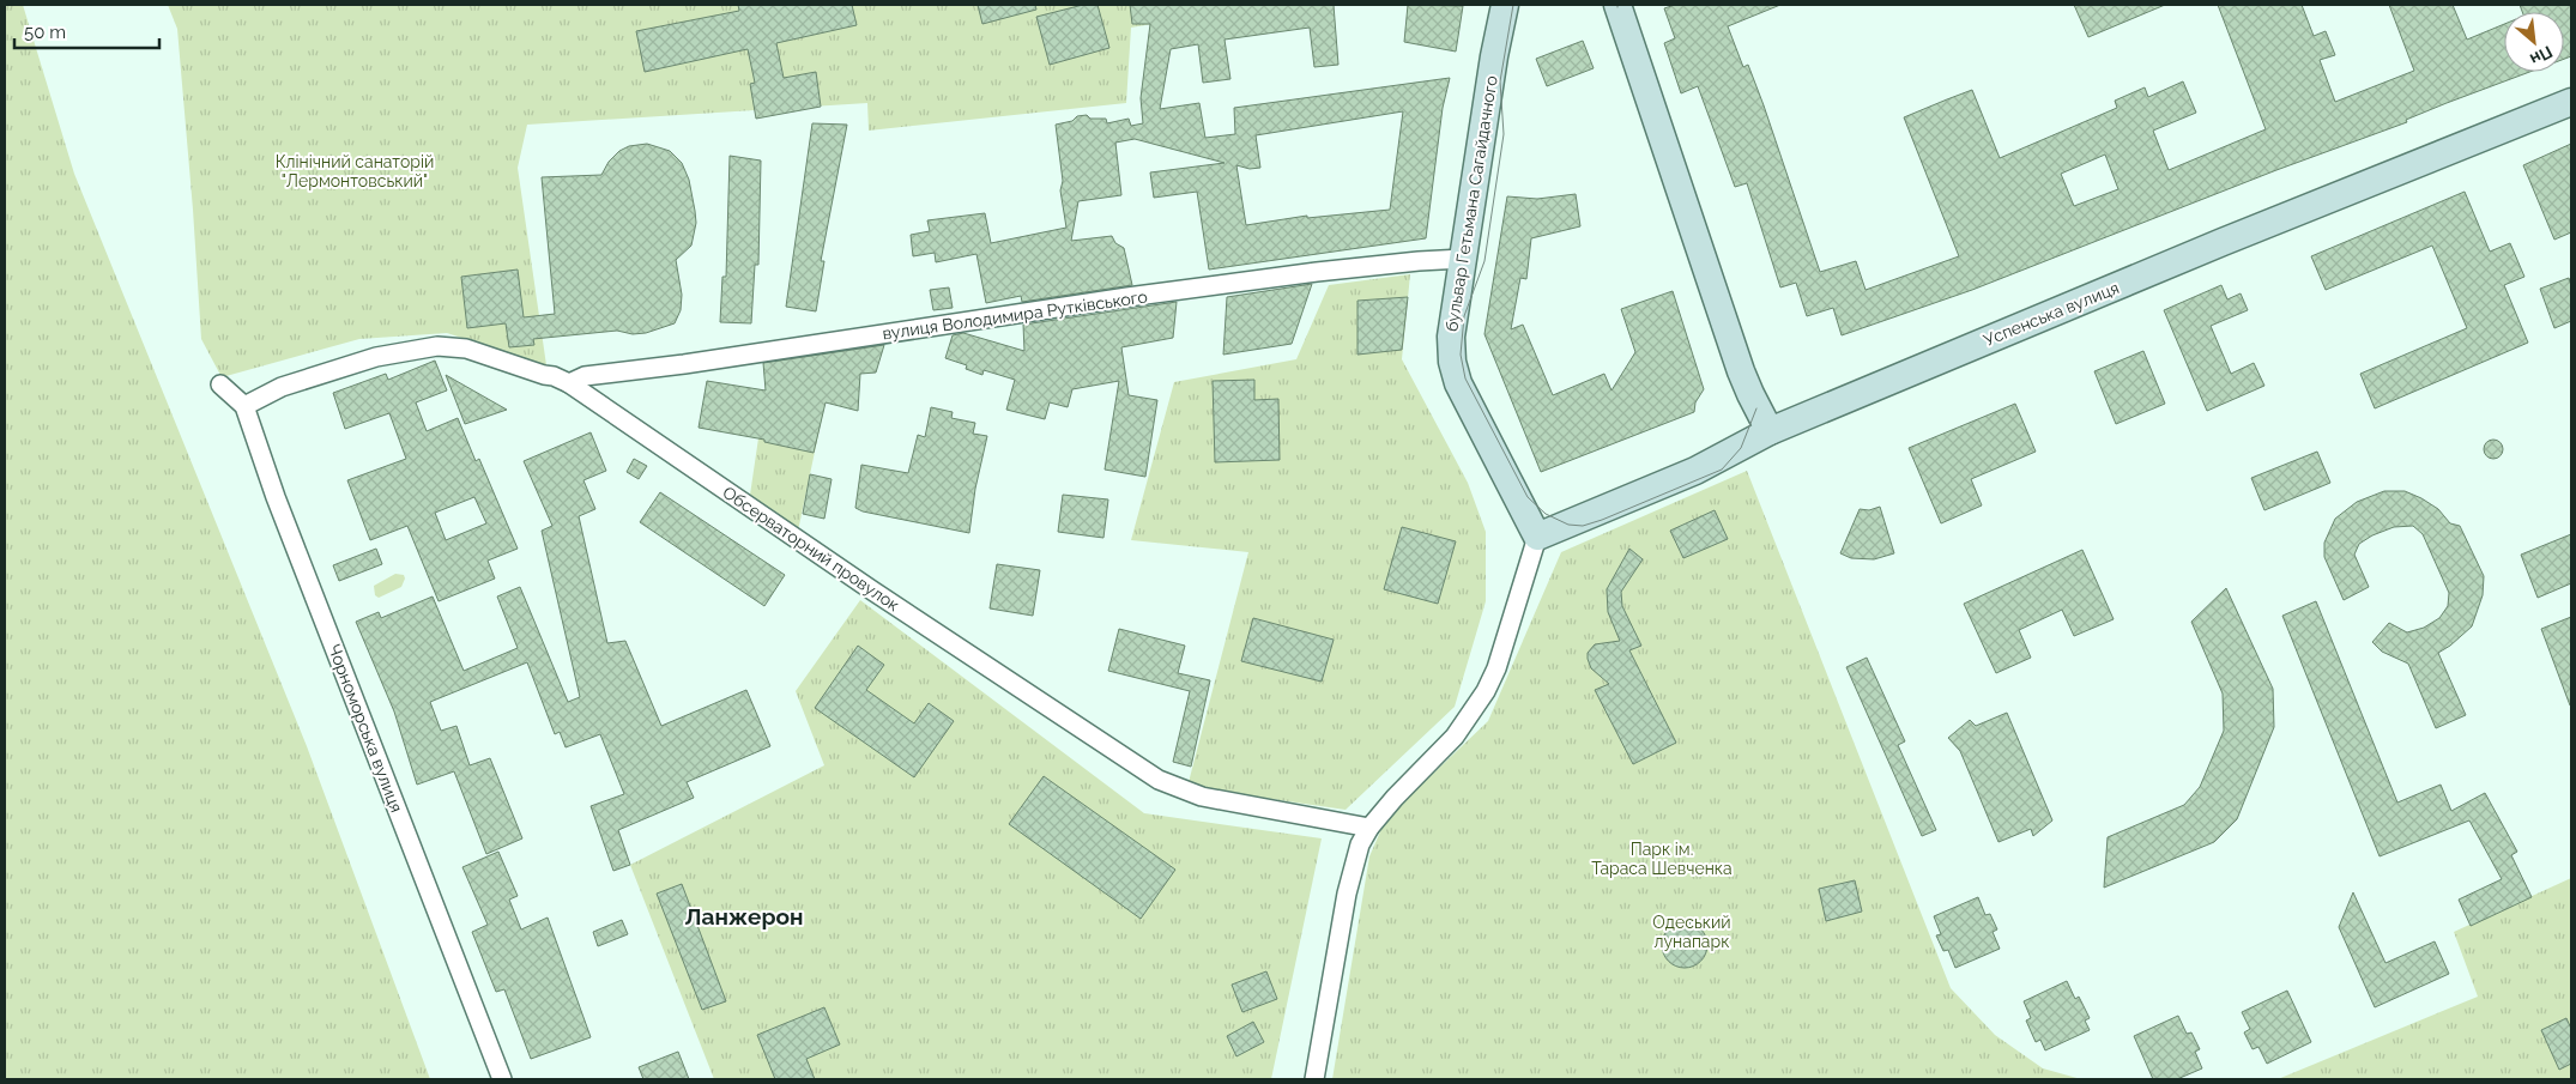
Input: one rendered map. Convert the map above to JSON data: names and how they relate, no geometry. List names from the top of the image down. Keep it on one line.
{"streets":{"street":["бульвар Гетьмана Сагайдачного","Успенська вулиця","вулиця Володимира Рутківського","Обсерваторний провулок","Чорноморська вулиця"]},"crossings":[["бульвар Гетьмана Сагайдачного","Успенська вулиця"],["бульвар Гетьмана Сагайдачного","вулиця Володимира Рутківського"],["вулиця Володимира Рутківського","Обсерваторний провулок"],["Обсерваторний провулок","Чорноморська вулиця"]],"districts":["Ланжерон"],"parks":["Клінічний санаторій \"Лермонтовський\"","Парк ім. Тараса Шевченка","Одеський лунапарк"],"scale_bar":"50 m","north":"bottom right"}
